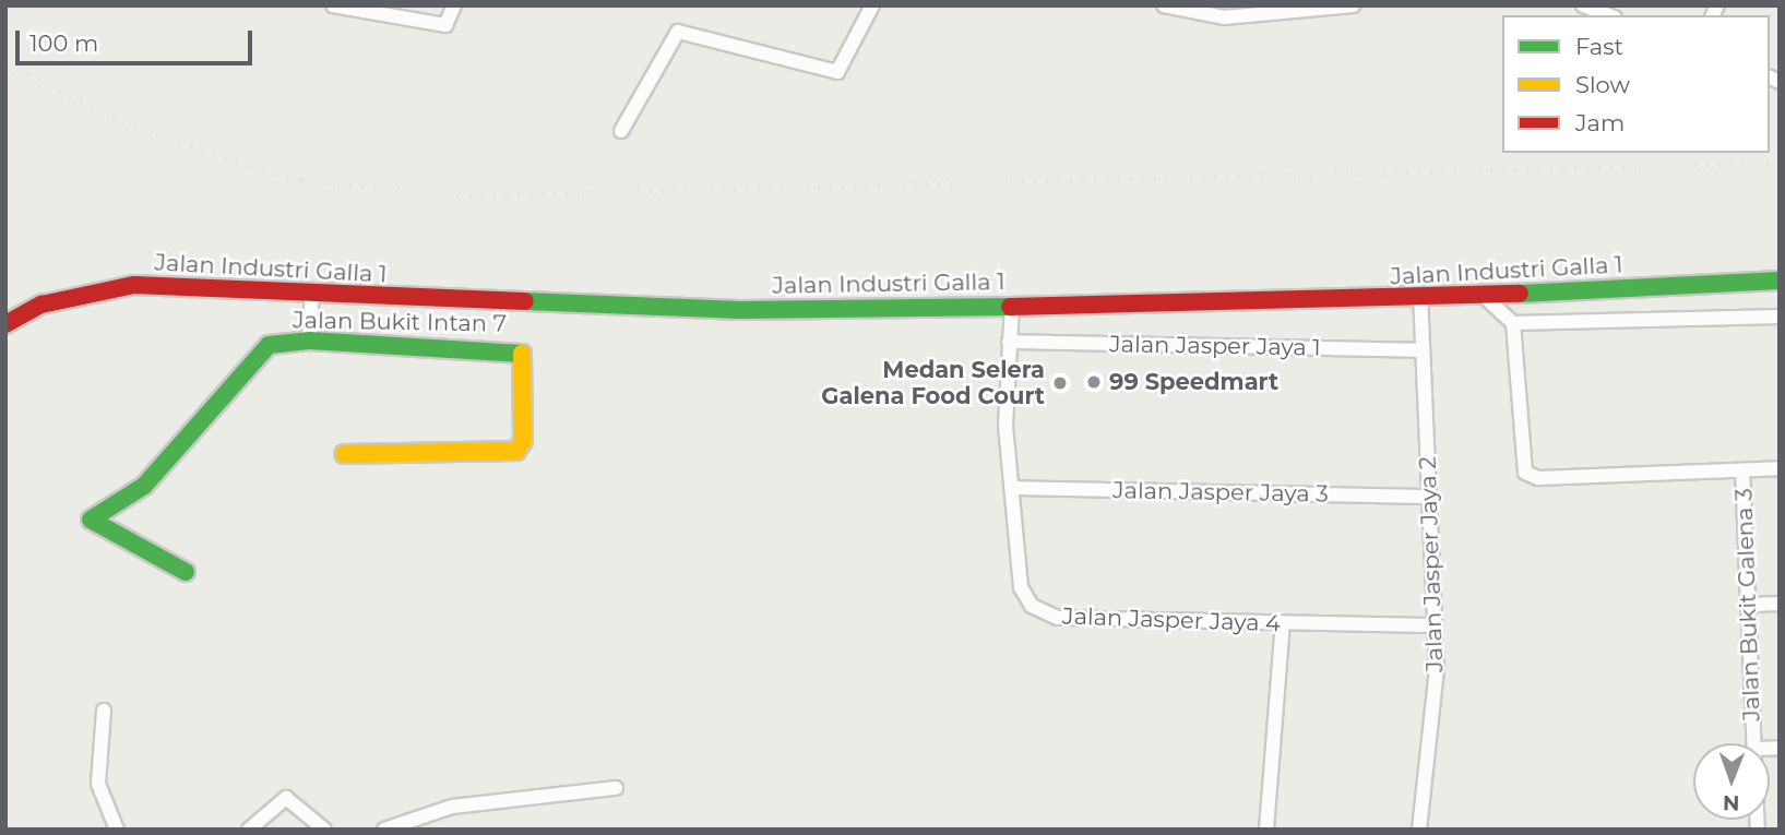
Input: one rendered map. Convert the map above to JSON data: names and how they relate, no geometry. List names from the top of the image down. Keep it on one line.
{"streets":{"main road":["Jalan Industri Galla 1","Jalan Bukit Intan 7"],"street":["Jalan Jasper Jaya 1","Jalan Jasper Jaya 3","Jalan Jasper Jaya 2","Jalan Bukit Galena 3","Jalan Jasper Jaya 4"]},"crossings":[["Jalan Industri Galla 1","Jalan Jasper Jaya 2"],["Jalan Industri Galla 1","Jalan Jasper Jaya 4"],["Jalan Jasper Jaya 1","Jalan Jasper Jaya 2"],["Jalan Jasper Jaya 1","Jalan Jasper Jaya 4"],["Jalan Jasper Jaya 3","Jalan Jasper Jaya 2"],["Jalan Jasper Jaya 3","Jalan Jasper Jaya 4"],["Jalan Jasper Jaya 2","Jalan Jasper Jaya 4"]],"places":["99 Speedmart","Medan Selera Galena Food Court"],"legend":["Fast","Slow","Jam"],"scale_bar":"100 m","north":"bottom"}
